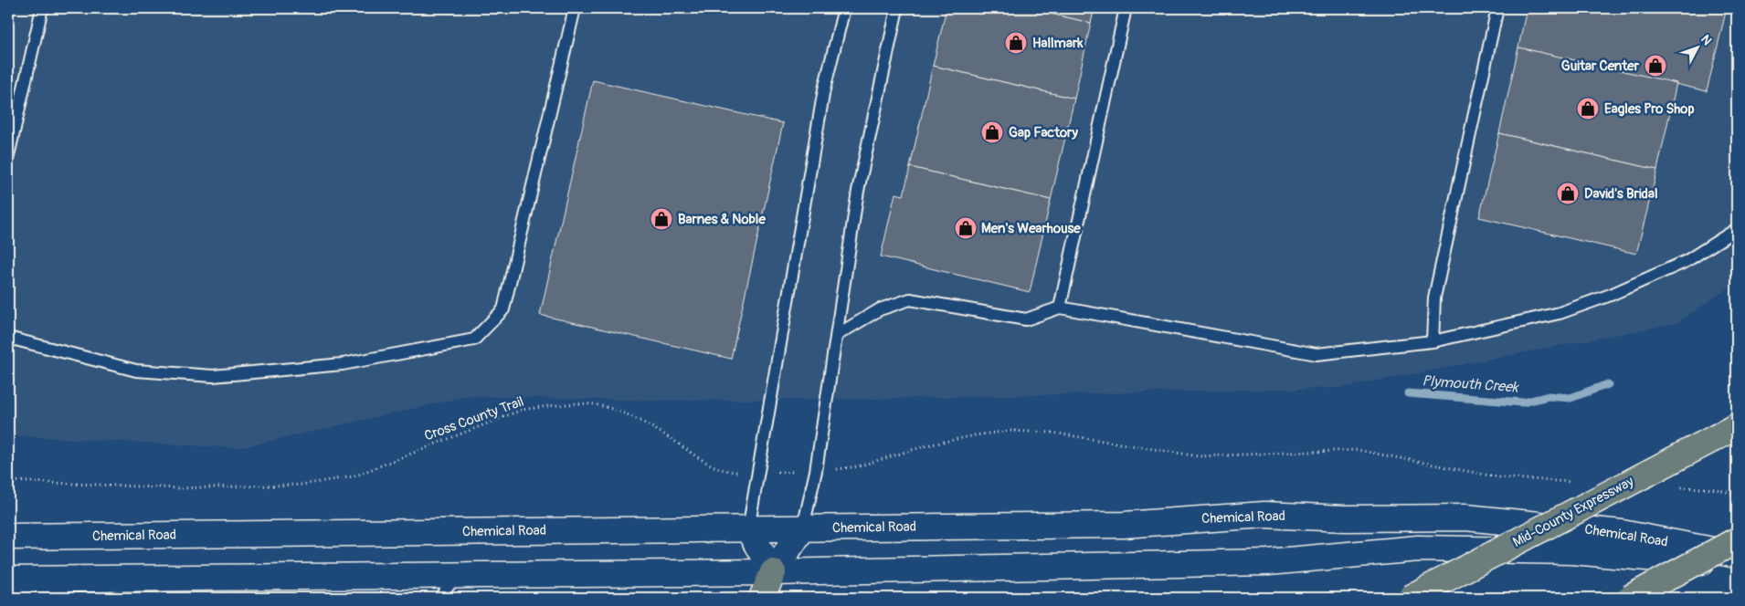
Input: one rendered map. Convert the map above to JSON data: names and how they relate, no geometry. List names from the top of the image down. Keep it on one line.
{"streets":{"highway":["Mid-County Expressway"],"main road":["Chemical Road"],"path":["Cross County Trail"]},"water":["Plymouth Creek"],"places":{"shop":["Hallmark","Guitar Center","Eagles Pro Shop","Gap Factory","David's Bridal","Barnes & Noble","Men's Wearhouse"]},"north":"top right"}
